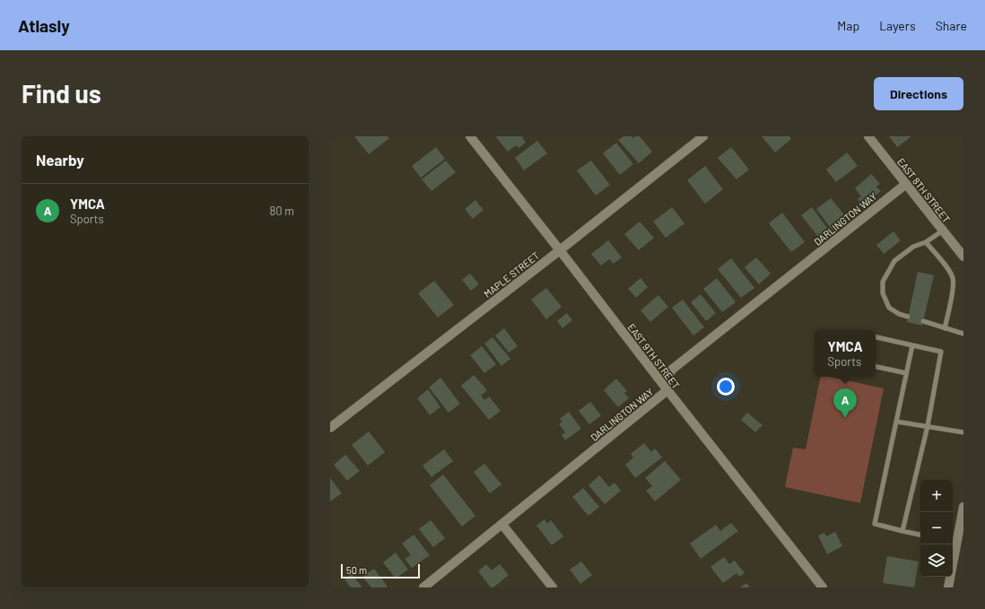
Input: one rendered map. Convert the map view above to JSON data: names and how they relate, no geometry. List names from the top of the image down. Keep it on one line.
{"streets":{"street":["EAST 8TH STREET","DARLINGTON WAY","MAPLE STREET","EAST 9TH STREET"]},"crossings":[["EAST 8TH STREET","DARLINGTON WAY"],["DARLINGTON WAY","EAST 9TH STREET"],["MAPLE STREET","EAST 9TH STREET"]],"scale_bar":"50 m","page":{"header":"Atlasly","nav":["Map","Layers","Share"],"buttons":"Directions","title":"Find us","heading":"Nearby","list":[{"mark":"A","name":"YMCA","note":"Sports","value":"80 m"}],"popup":["YMCA","Sports"],"pins":"A","map_buttons":["+","−"],"scale":"50 m"}}
